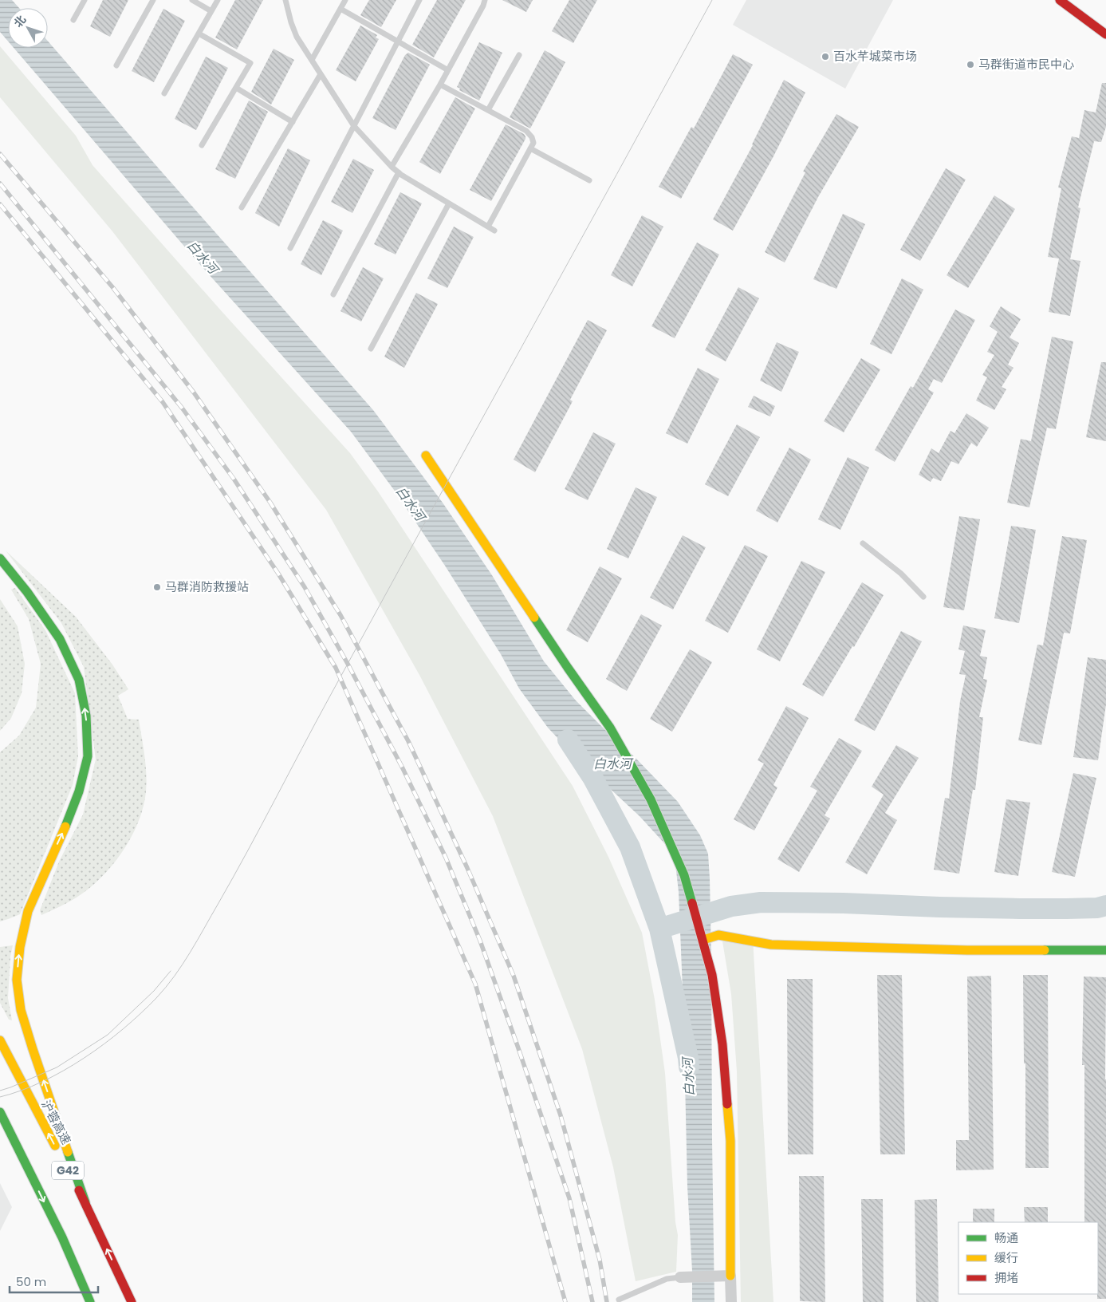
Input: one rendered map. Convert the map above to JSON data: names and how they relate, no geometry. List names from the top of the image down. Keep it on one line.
{"streets":{"main road":["沪蓉高速","G42"]},"water":["白水河"],"places":["百水芊城菜市场","马群街道市民中心","马群消防救援站"],"legend":["畅通","缓行","拥堵"],"scale_bar":"50 m","north":"top left"}
